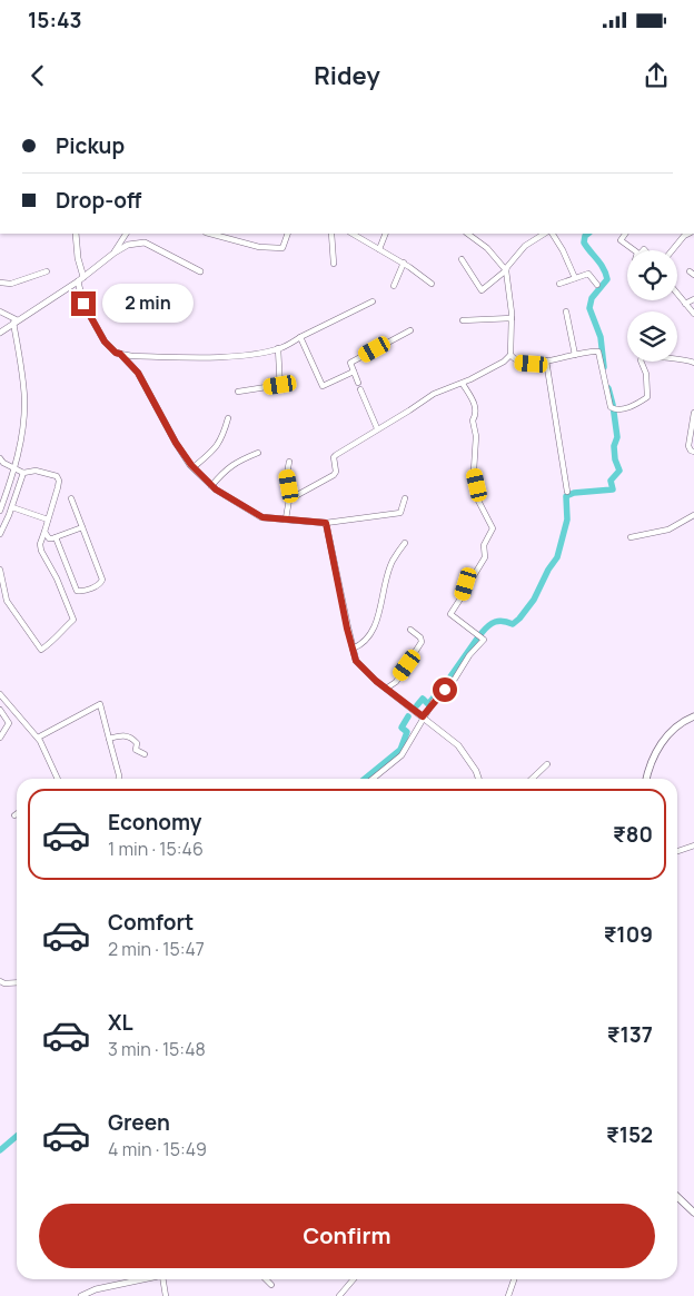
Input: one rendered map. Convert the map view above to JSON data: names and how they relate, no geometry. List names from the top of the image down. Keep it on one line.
{"page":{"status":"15:43","header":"Ridey","banner":["Pickup","Drop-off"],"bubble":"2 min","list":[{"name":"Economy","note":"1 min · 15:46","value":"₹80"},{"name":"Comfort","note":"2 min · 15:47","value":"₹109"},{"name":"XL","note":"3 min · 15:48","value":"₹137"},{"name":"Green","note":"4 min · 15:49","value":"₹152"}],"buttons":"Confirm"}}
